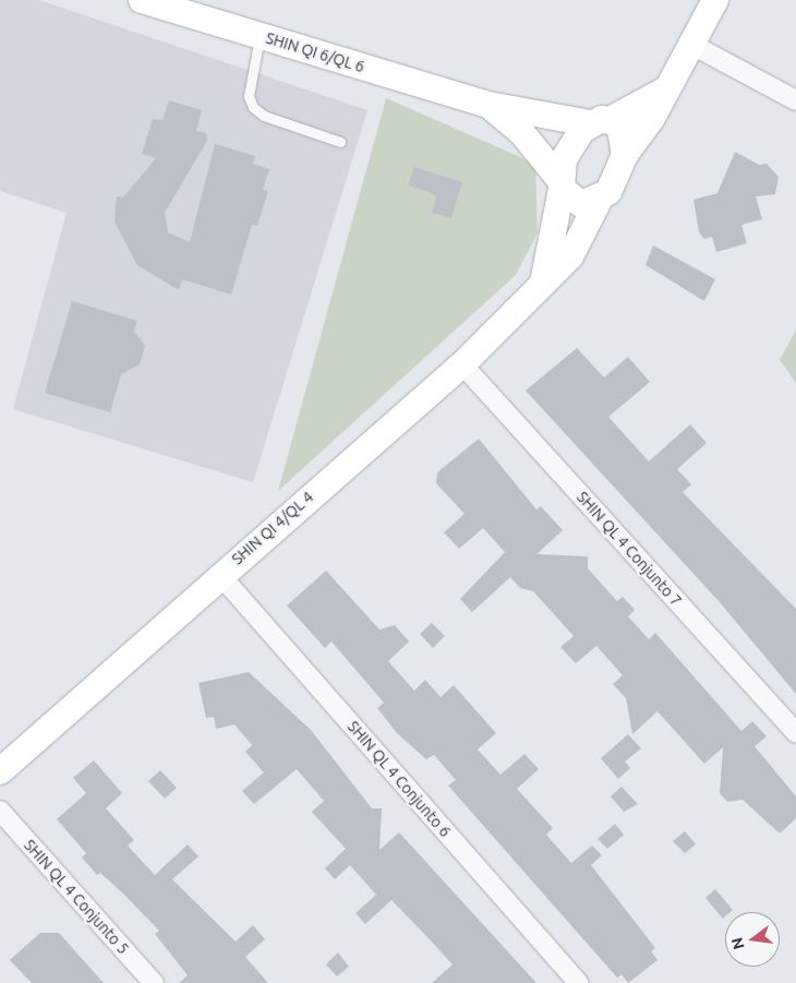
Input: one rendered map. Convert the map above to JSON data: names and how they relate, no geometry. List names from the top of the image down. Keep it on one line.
{"streets":{"street":["SHIN QI 6/QL 6","SHIN QI 4/QL 4","SHIN QL 4 Conjunto 7","SHIN QL 4 Conjunto 6","SHIN QL 4 Conjunto 5"]},"crossings":[["SHIN QI 6/QL 6","SHIN QI 4/QL 4"],["SHIN QI 4/QL 4","SHIN QL 4 Conjunto 7"],["SHIN QI 4/QL 4","SHIN QL 4 Conjunto 6"]],"north":"left"}
